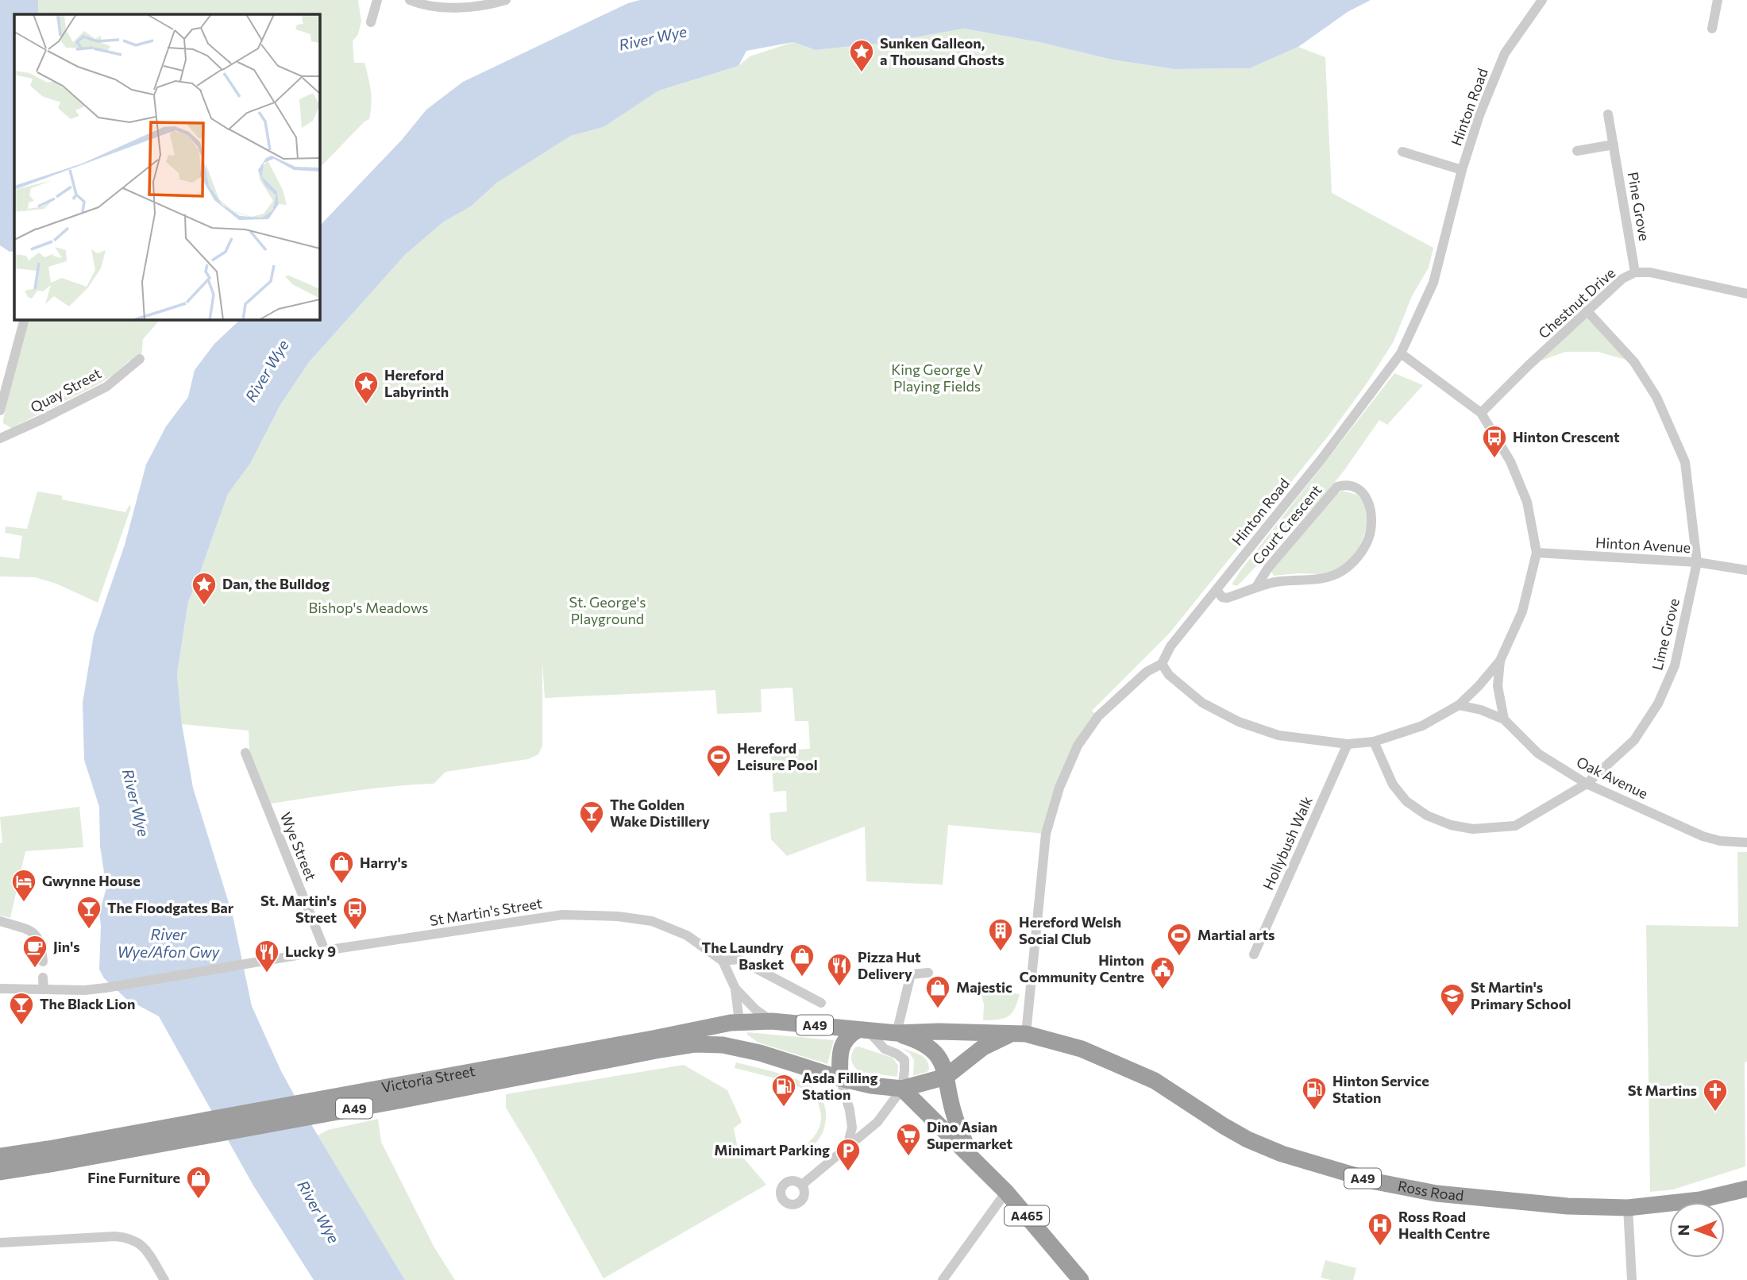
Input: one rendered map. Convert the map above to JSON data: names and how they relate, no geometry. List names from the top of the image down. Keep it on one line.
{"streets":{"highway":["A49","Victoria Street","Ross Road","A465"],"street":["Hinton Road","Pine Grove","Chestnut Drive","Quay Street","Court Crescent","Hinton Avenue","Lime Grove","Oak Avenue","Hollybush Walk","Wye Street","St Martin's Street"]},"crossings":[["Hinton Road","Court Crescent"],["Hinton Road","Ross Road"],["Pine Grove","Chestnut Drive"],["Chestnut Drive","Lime Grove"],["Hinton Avenue","Lime Grove"],["Lime Grove","Oak Avenue"],["Wye Street","St Martin's Street"],["Victoria Street","Ross Road"],["Victoria Street","A465"],["Ross Road","A465"]],"water":["River Wye","River Wye/Afon Gwy"],"parks":["King George V Playing Fields","St. George's Playground","Bishop's Meadows"],"places":{"place":["Sunken Galleon, a Thousand Ghosts","Hereford Labyrinth","Dan, the Bulldog"],"bus stop":["Hinton Crescent","St. Martin's Street"],"sports":["Hereford Leisure Pool","Martial arts"],"bar":["The Golden Wake Distillery","The Floodgates Bar","The Black Lion"],"shop":["Harry's","The Laundry Basket","Majestic","Fine Furniture"],"hotel":["Gwynne House"],"building":["Hereford Welsh Social Club"],"cafe":["Jin's"],"restaurant":["Lucky 9","Pizza Hut Delivery"],"public building":["Hinton Community Centre"],"school or university":["St Martin's Primary School"],"fuel station":["Asda Filling Station","Hinton Service Station"],"church":["St Martins"],"supermarket":["Dino Asian Supermarket"],"parking":["Minimart Parking"],"hospital":["Ross Road Health Centre"]},"north":"left"}
